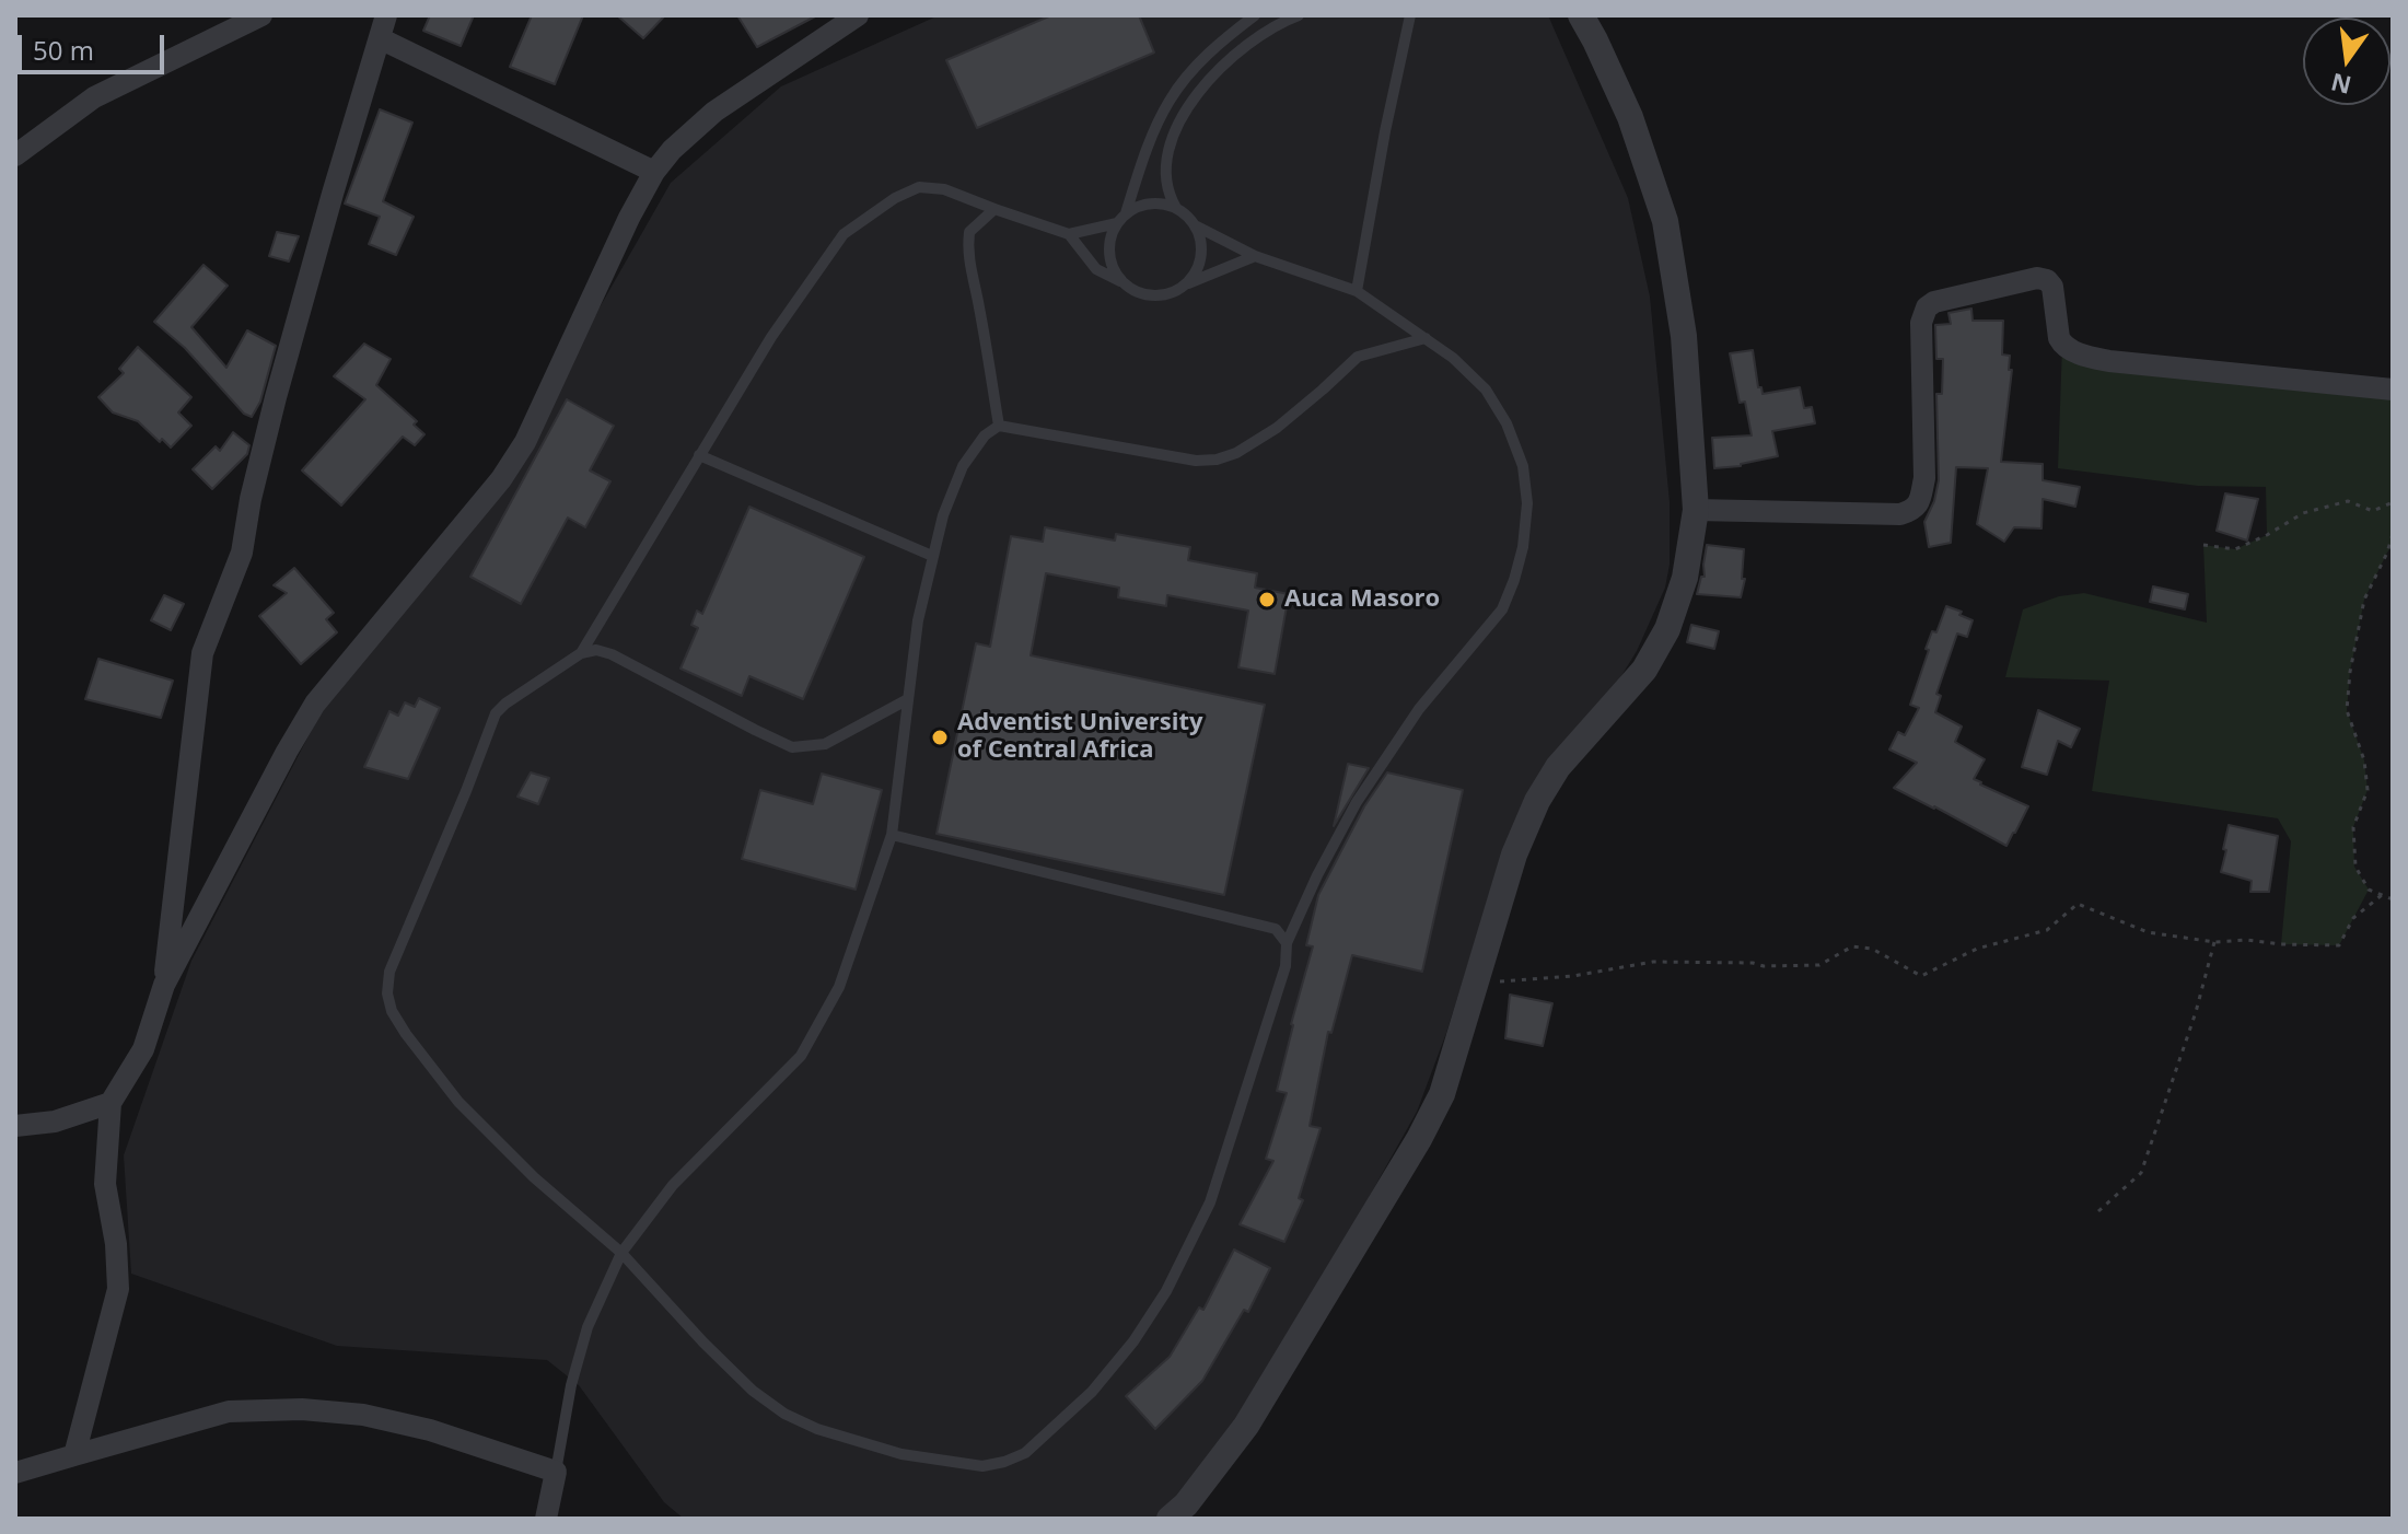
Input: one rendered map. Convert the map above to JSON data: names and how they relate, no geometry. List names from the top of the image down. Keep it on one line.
{"places":["Auca Masoro","Adventist University of Central Africa"],"scale_bar":"50 m","north":"bottom"}
